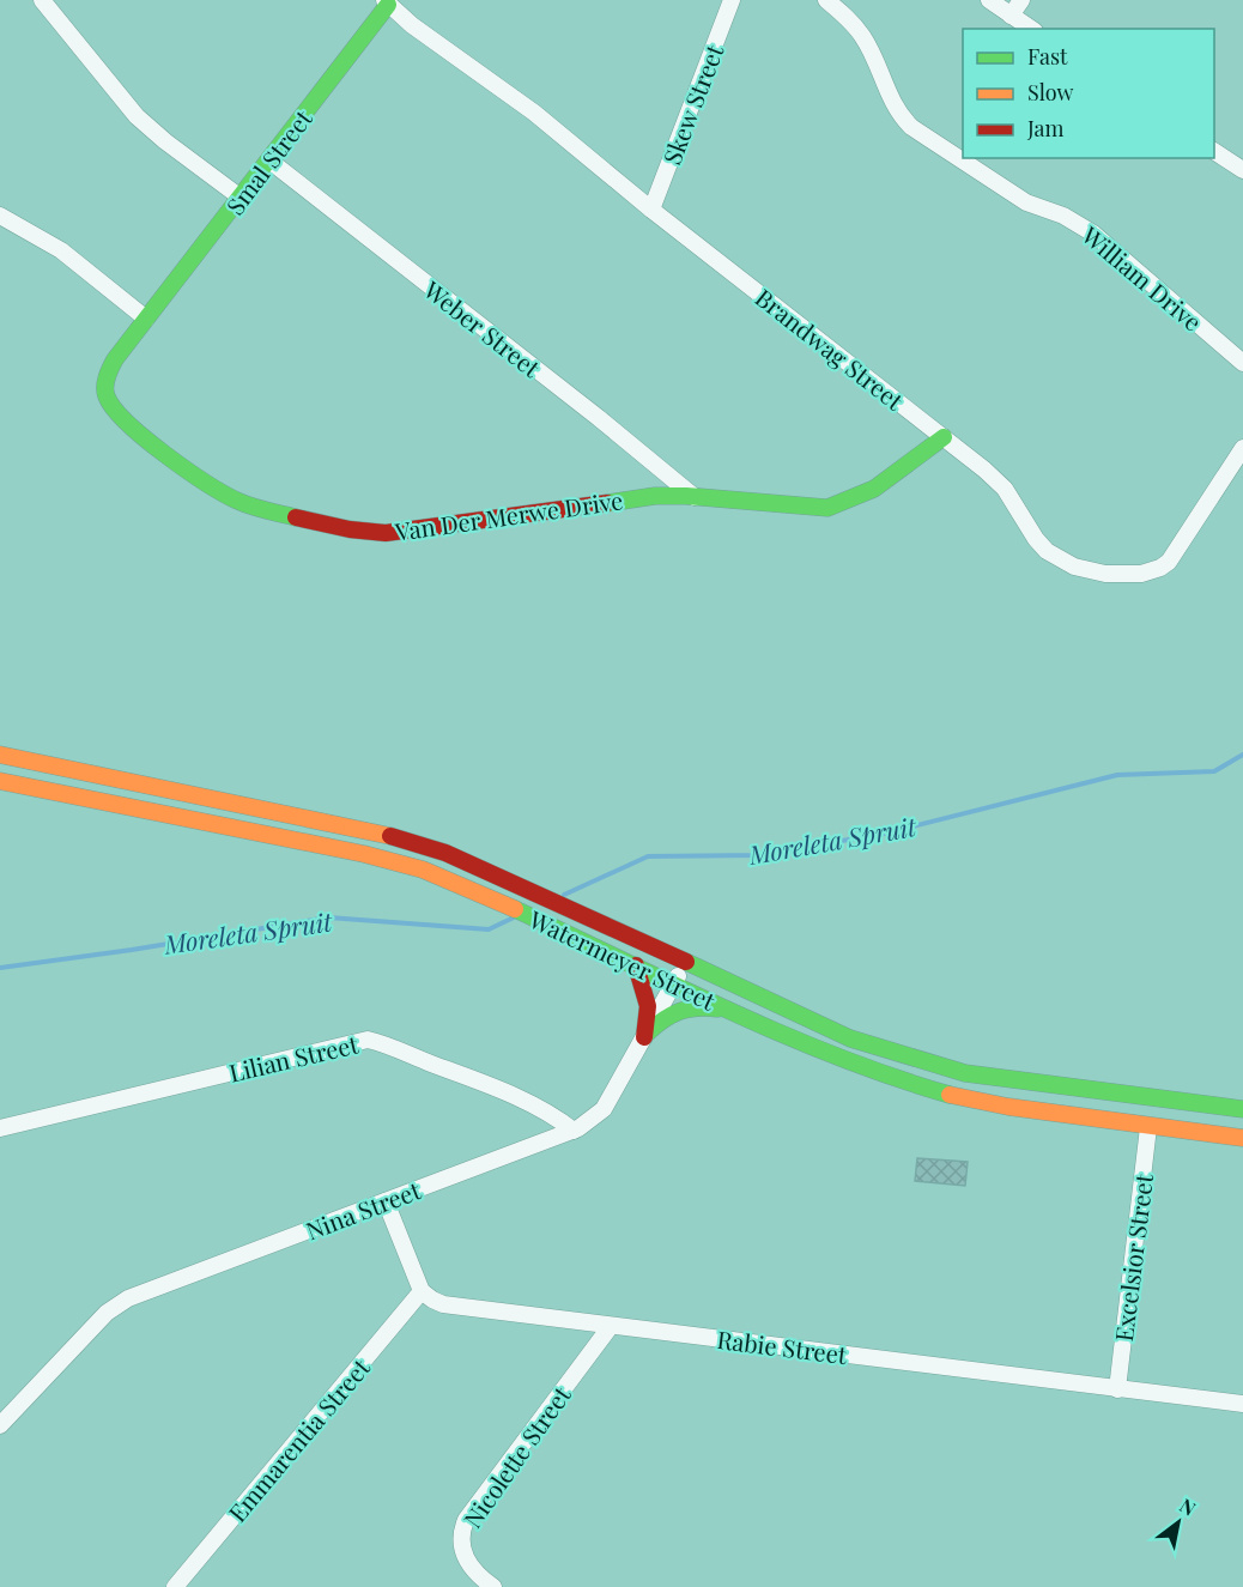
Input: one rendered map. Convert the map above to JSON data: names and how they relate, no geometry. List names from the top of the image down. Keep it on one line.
{"streets":{"main road":["Smal Street","Van Der Merwe Drive","Watermeyer Street"],"street":["Skew Street","William Drive","Weber Street","Brandwag Street","Lilian Street","Nina Street","Excelsior Street","Rabie Street","Emmarentia Street","Nicolette Street"]},"crossings":[["Skew Street","Brandwag Street"],["Smal Street","Weber Street"],["Smal Street","Brandwag Street"],["Smal Street","Van Der Merwe Drive"],["Weber Street","Van Der Merwe Drive"],["Brandwag Street","Van Der Merwe Drive"],["Watermeyer Street","Nina Street"],["Watermeyer Street","Excelsior Street"],["Lilian Street","Nina Street"],["Excelsior Street","Rabie Street"],["Rabie Street","Emmarentia Street"],["Rabie Street","Nicolette Street"]],"water":["Moreleta Spruit"],"legend":["Fast","Slow","Jam"],"north":"top right"}
